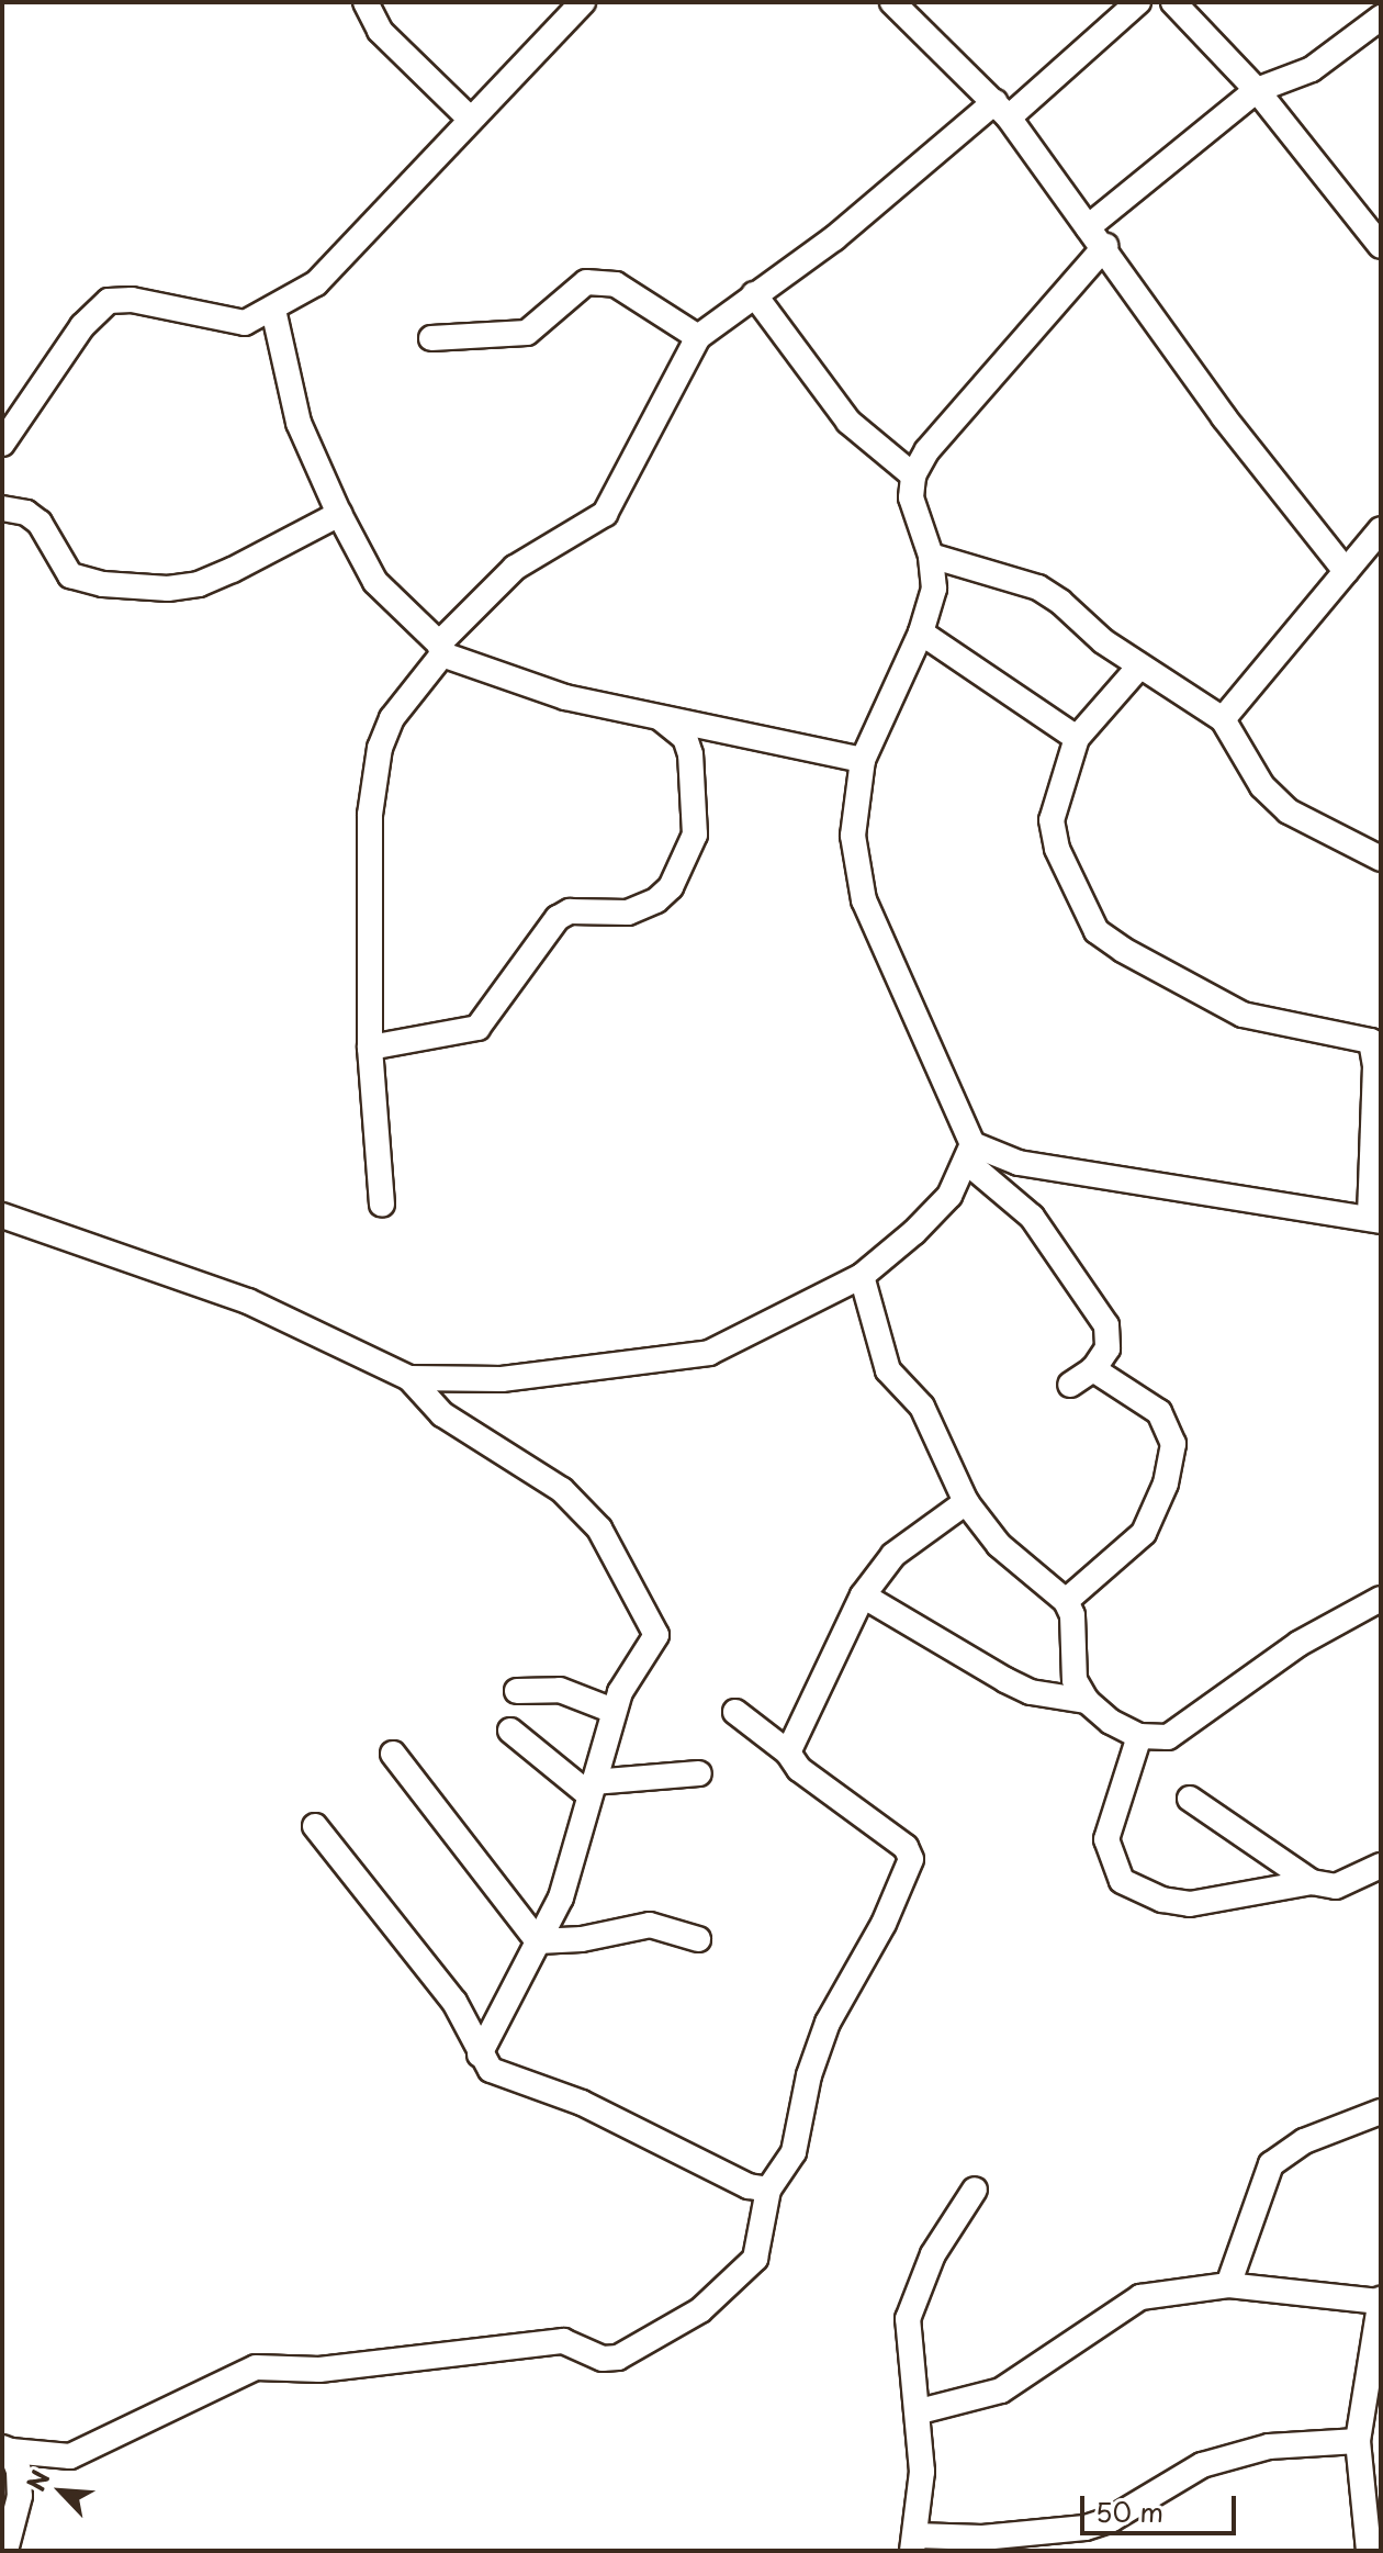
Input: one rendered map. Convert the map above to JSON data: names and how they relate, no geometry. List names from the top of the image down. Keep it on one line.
{"scale_bar":"50 m","north":"top left"}
